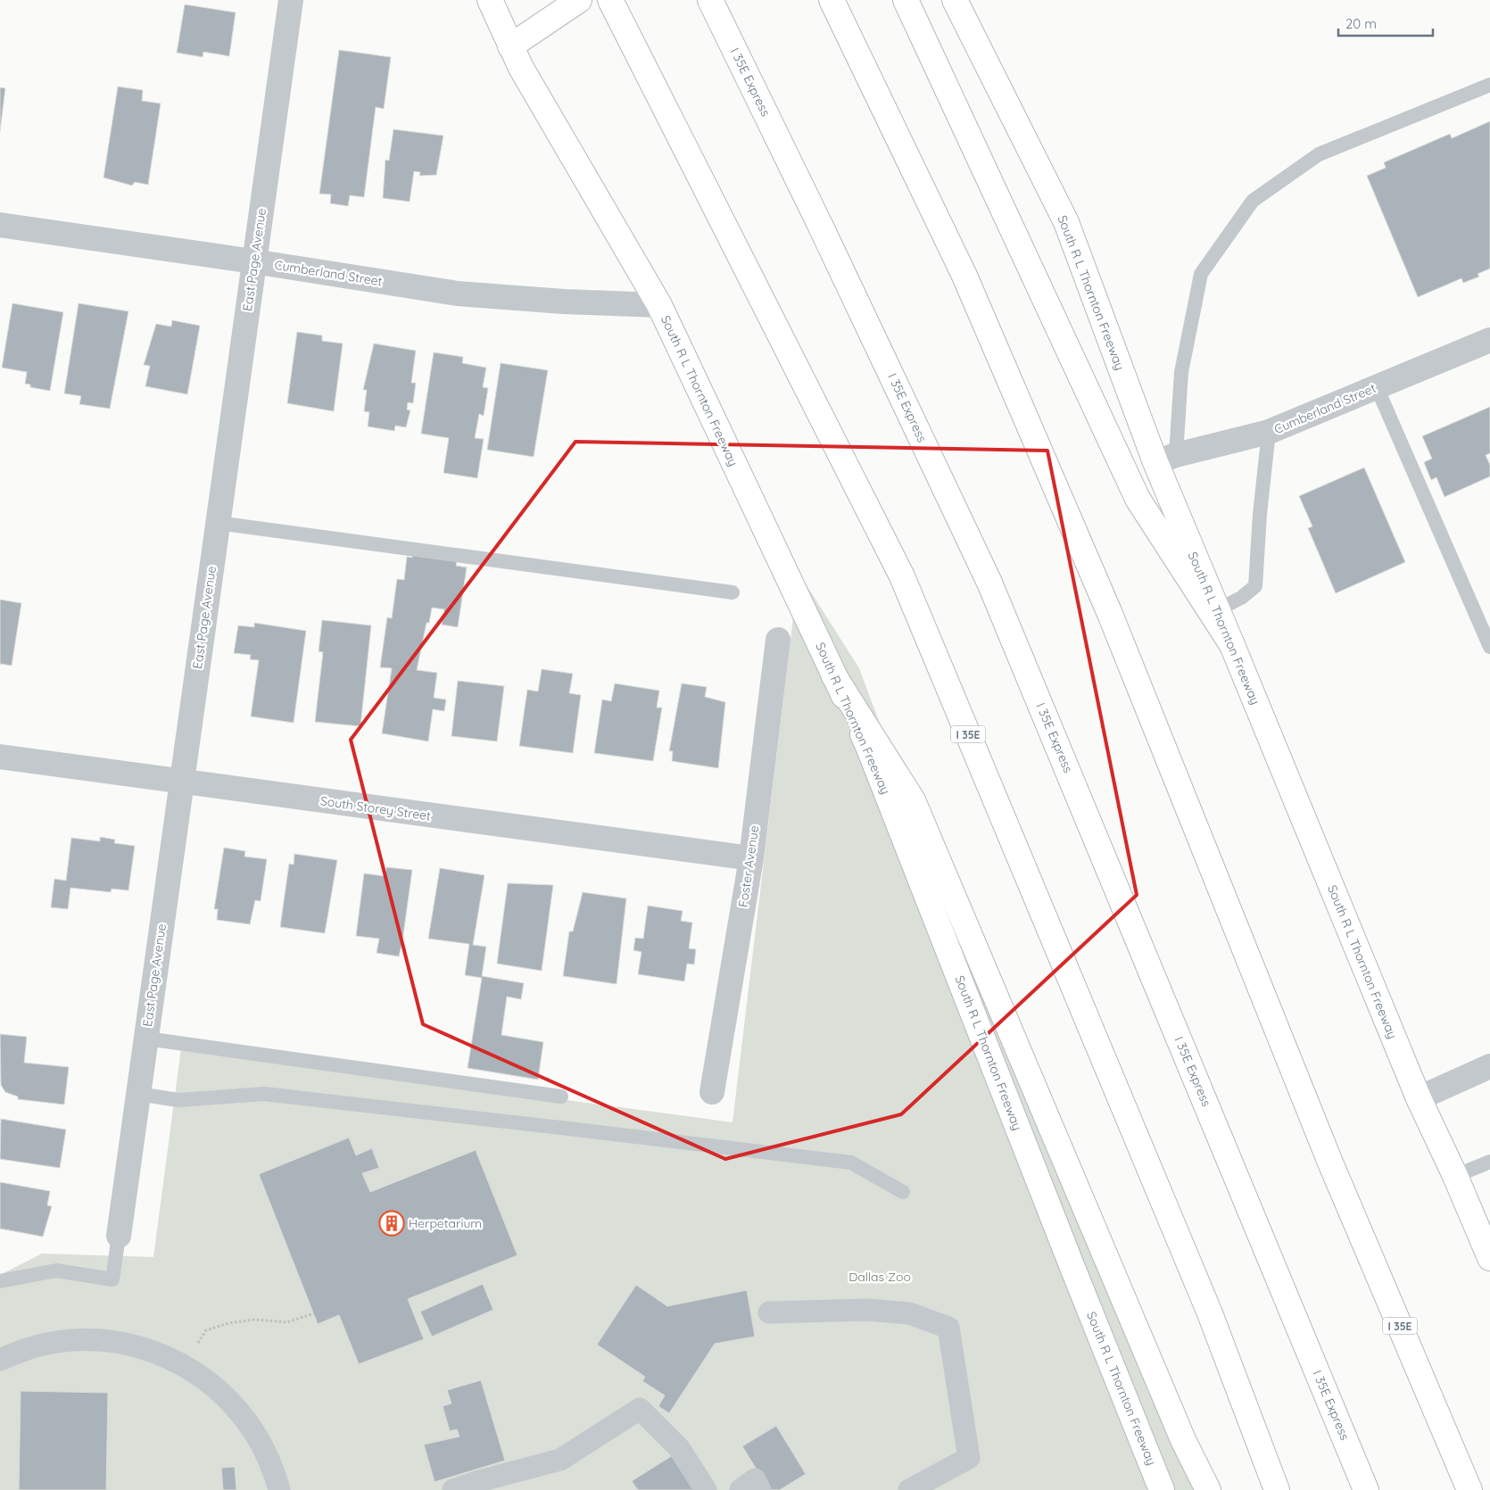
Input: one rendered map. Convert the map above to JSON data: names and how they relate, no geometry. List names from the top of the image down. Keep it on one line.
{"streets":{"main road":["I 35E Express","South R L Thornton Freeway","I 35E"],"street":["East Page Avenue","Cumberland Street","South Storey Street","Foster Avenue"]},"crossings":[["East Page Avenue","Cumberland Street"],["East Page Avenue","South Storey Street"],["Cumberland Street","South R L Thornton Freeway"],["South Storey Street","Foster Avenue"]],"parks":["Dallas Zoo"],"places":{"building":["Herpetarium"]},"scale_bar":"20 m"}
